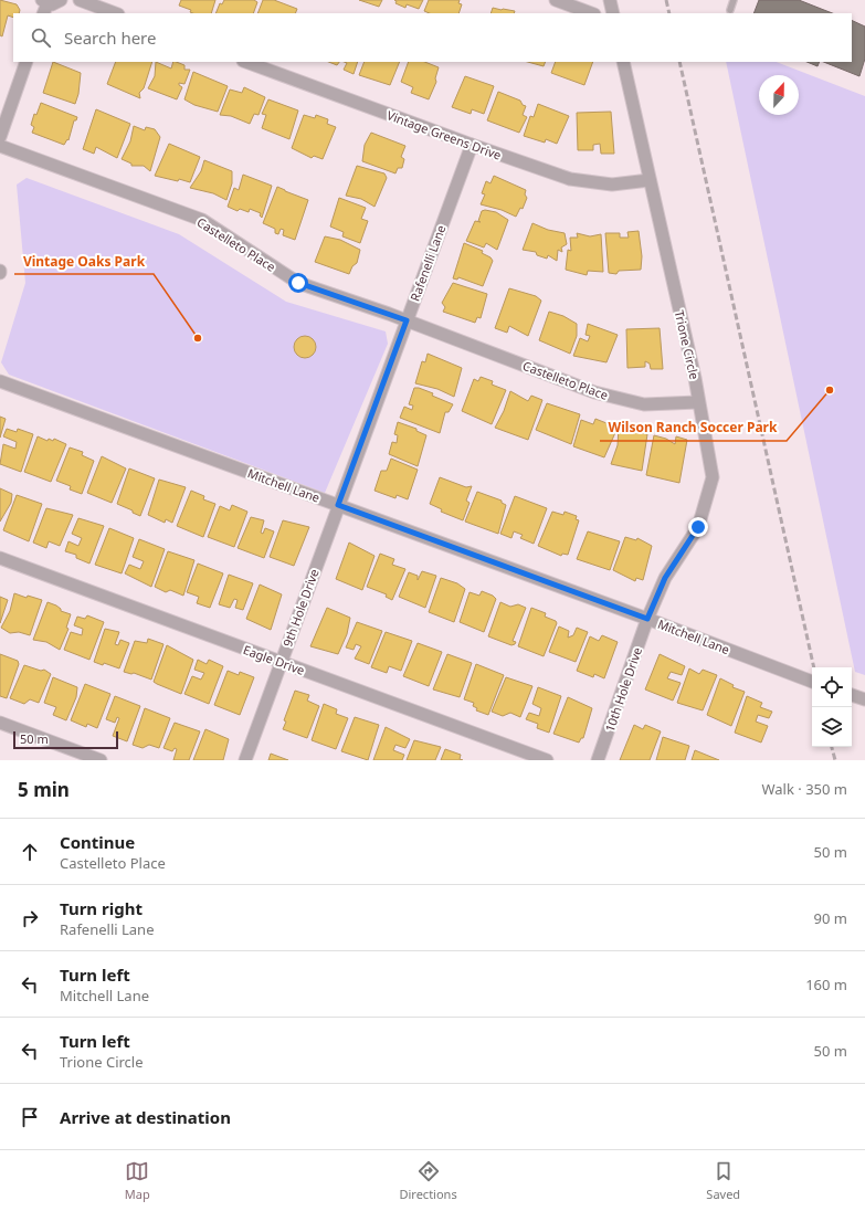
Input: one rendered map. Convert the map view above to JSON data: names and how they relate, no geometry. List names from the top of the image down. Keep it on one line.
{"streets":{"street":["Vintage Greens Drive","Castelleto Place","Rafenelli Lane","Trione Circle","Mitchell Lane","9th Hole Drive","Eagle Drive","10th Hole Drive"]},"crossings":[["Vintage Greens Drive","Rafenelli Lane"],["Vintage Greens Drive","Trione Circle"],["Castelleto Place","Rafenelli Lane"],["Castelleto Place","Trione Circle"],["Rafenelli Lane","Mitchell Lane"],["Rafenelli Lane","9th Hole Drive"],["Trione Circle","Mitchell Lane"],["Trione Circle","10th Hole Drive"],["Mitchell Lane","9th Hole Drive"],["Mitchell Lane","10th Hole Drive"],["9th Hole Drive","Eagle Drive"]],"places":["Vintage Oaks Park","Wilson Ranch Soccer Park"],"scale_bar":"50 m","north":"top","page":{"search":"Search here","scale":"50 m","heading":["5 min","Walk · 350 m"],"list":[["Continue","Castelleto Place","50 m"],["Turn right","Rafenelli Lane","90 m"],["Turn left","Mitchell Lane","160 m"],["Turn left","Trione Circle","50 m"],"Arrive at destination"],"nav":["Map","Directions","Saved"]}}
